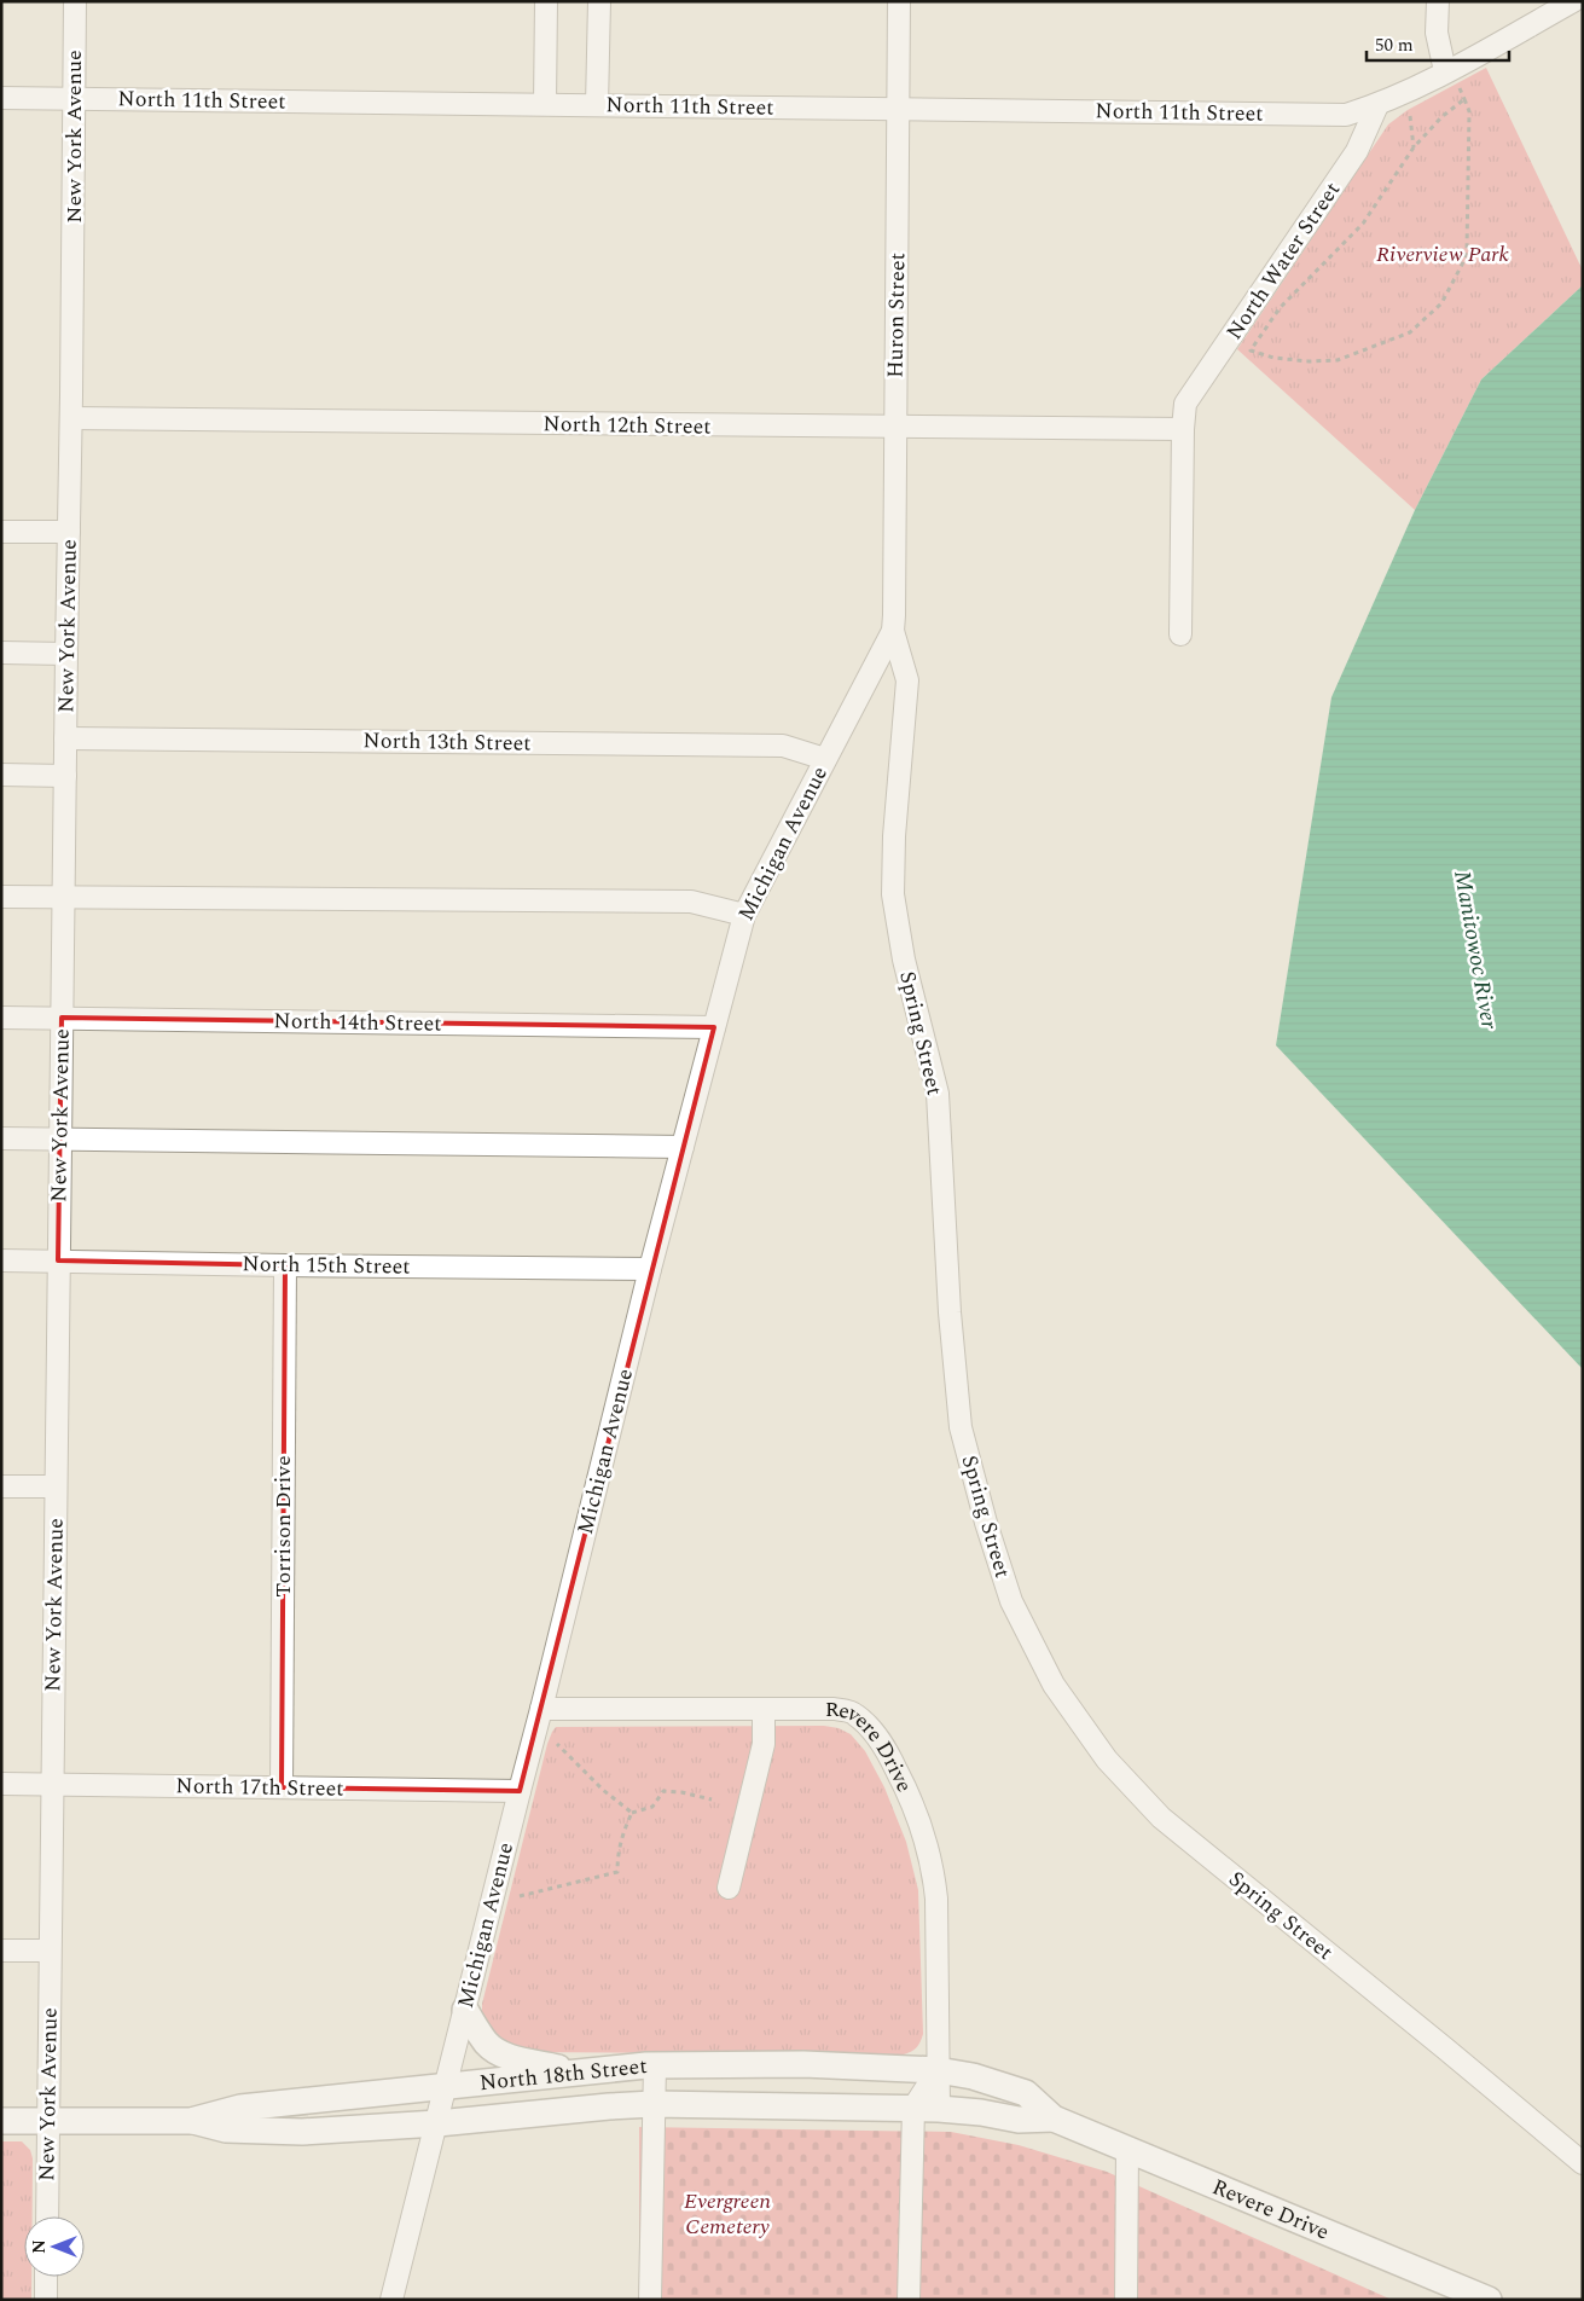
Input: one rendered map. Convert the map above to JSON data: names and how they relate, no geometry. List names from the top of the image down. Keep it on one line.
{"streets":{"main road":["Revere Drive","North 18th Street"],"street":["North 11th Street","New York Avenue","North Water Street","Huron Street","North 12th Street","North 13th Street","Michigan Avenue","North 14th Street","Spring Street","North 15th Street","Torrison Drive","North 17th Street"]},"crossings":[["North 11th Street","New York Avenue"],["North 11th Street","North Water Street"],["North 11th Street","Huron Street"],["New York Avenue","North 12th Street"],["New York Avenue","North 13th Street"],["New York Avenue","North 14th Street"],["New York Avenue","North 15th Street"],["New York Avenue","North 17th Street"],["New York Avenue","North 18th Street"],["North Water Street","North 12th Street"],["Huron Street","North 12th Street"],["Huron Street","Michigan Avenue"],["Huron Street","Spring Street"],["North 13th Street","Michigan Avenue"],["Michigan Avenue","North 14th Street"],["Michigan Avenue","Spring Street"],["Michigan Avenue","North 15th Street"],["Michigan Avenue","Revere Drive"],["Michigan Avenue","North 17th Street"],["Michigan Avenue","North 18th Street"],["North 15th Street","Torrison Drive"],["Torrison Drive","North 17th Street"],["Revere Drive","North 18th Street"]],"water":["Manitowoc River"],"parks":["Riverview Park","Evergreen Cemetery"],"scale_bar":"50 m","north":"left"}
